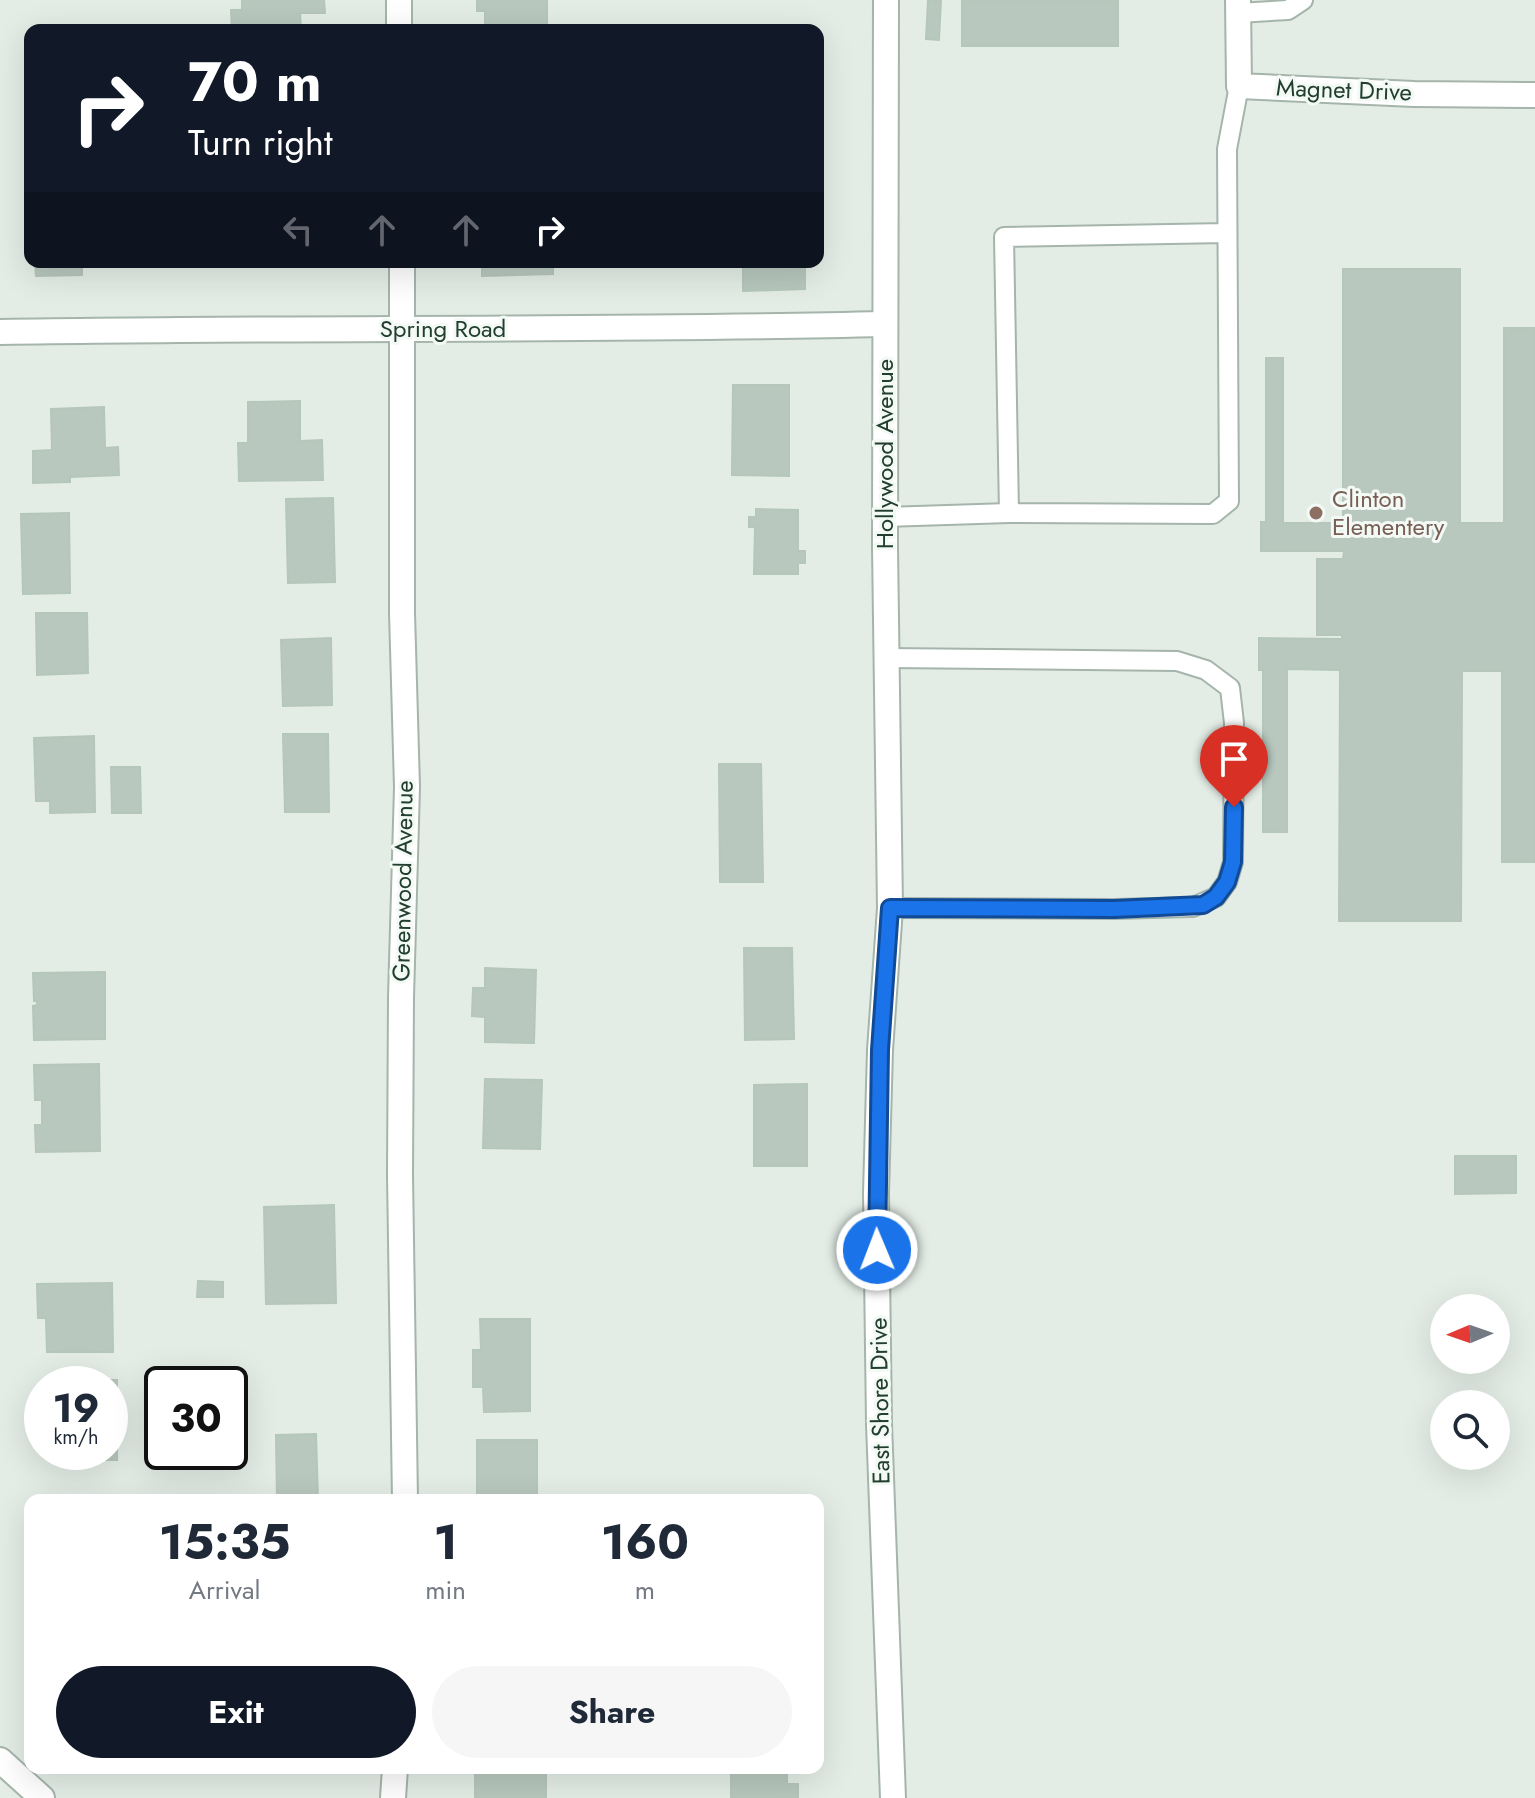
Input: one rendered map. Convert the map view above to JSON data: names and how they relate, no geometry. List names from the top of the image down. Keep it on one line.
{"streets":{"street":["Magnet Drive","Spring Road","Hollywood Avenue","Greenwood Avenue","East Shore Drive"]},"crossings":[["Spring Road","Hollywood Avenue"],["Spring Road","Greenwood Avenue"],["Hollywood Avenue","East Shore Drive"]],"places":["Clinton Elementery"],"north":"left","page":{"turn":["70 m","Turn right"],"speed":"19 km/h","limit":"30","eta":["15:35","Arrival","1","min","160","m"],"buttons":["Exit","Share"]}}
